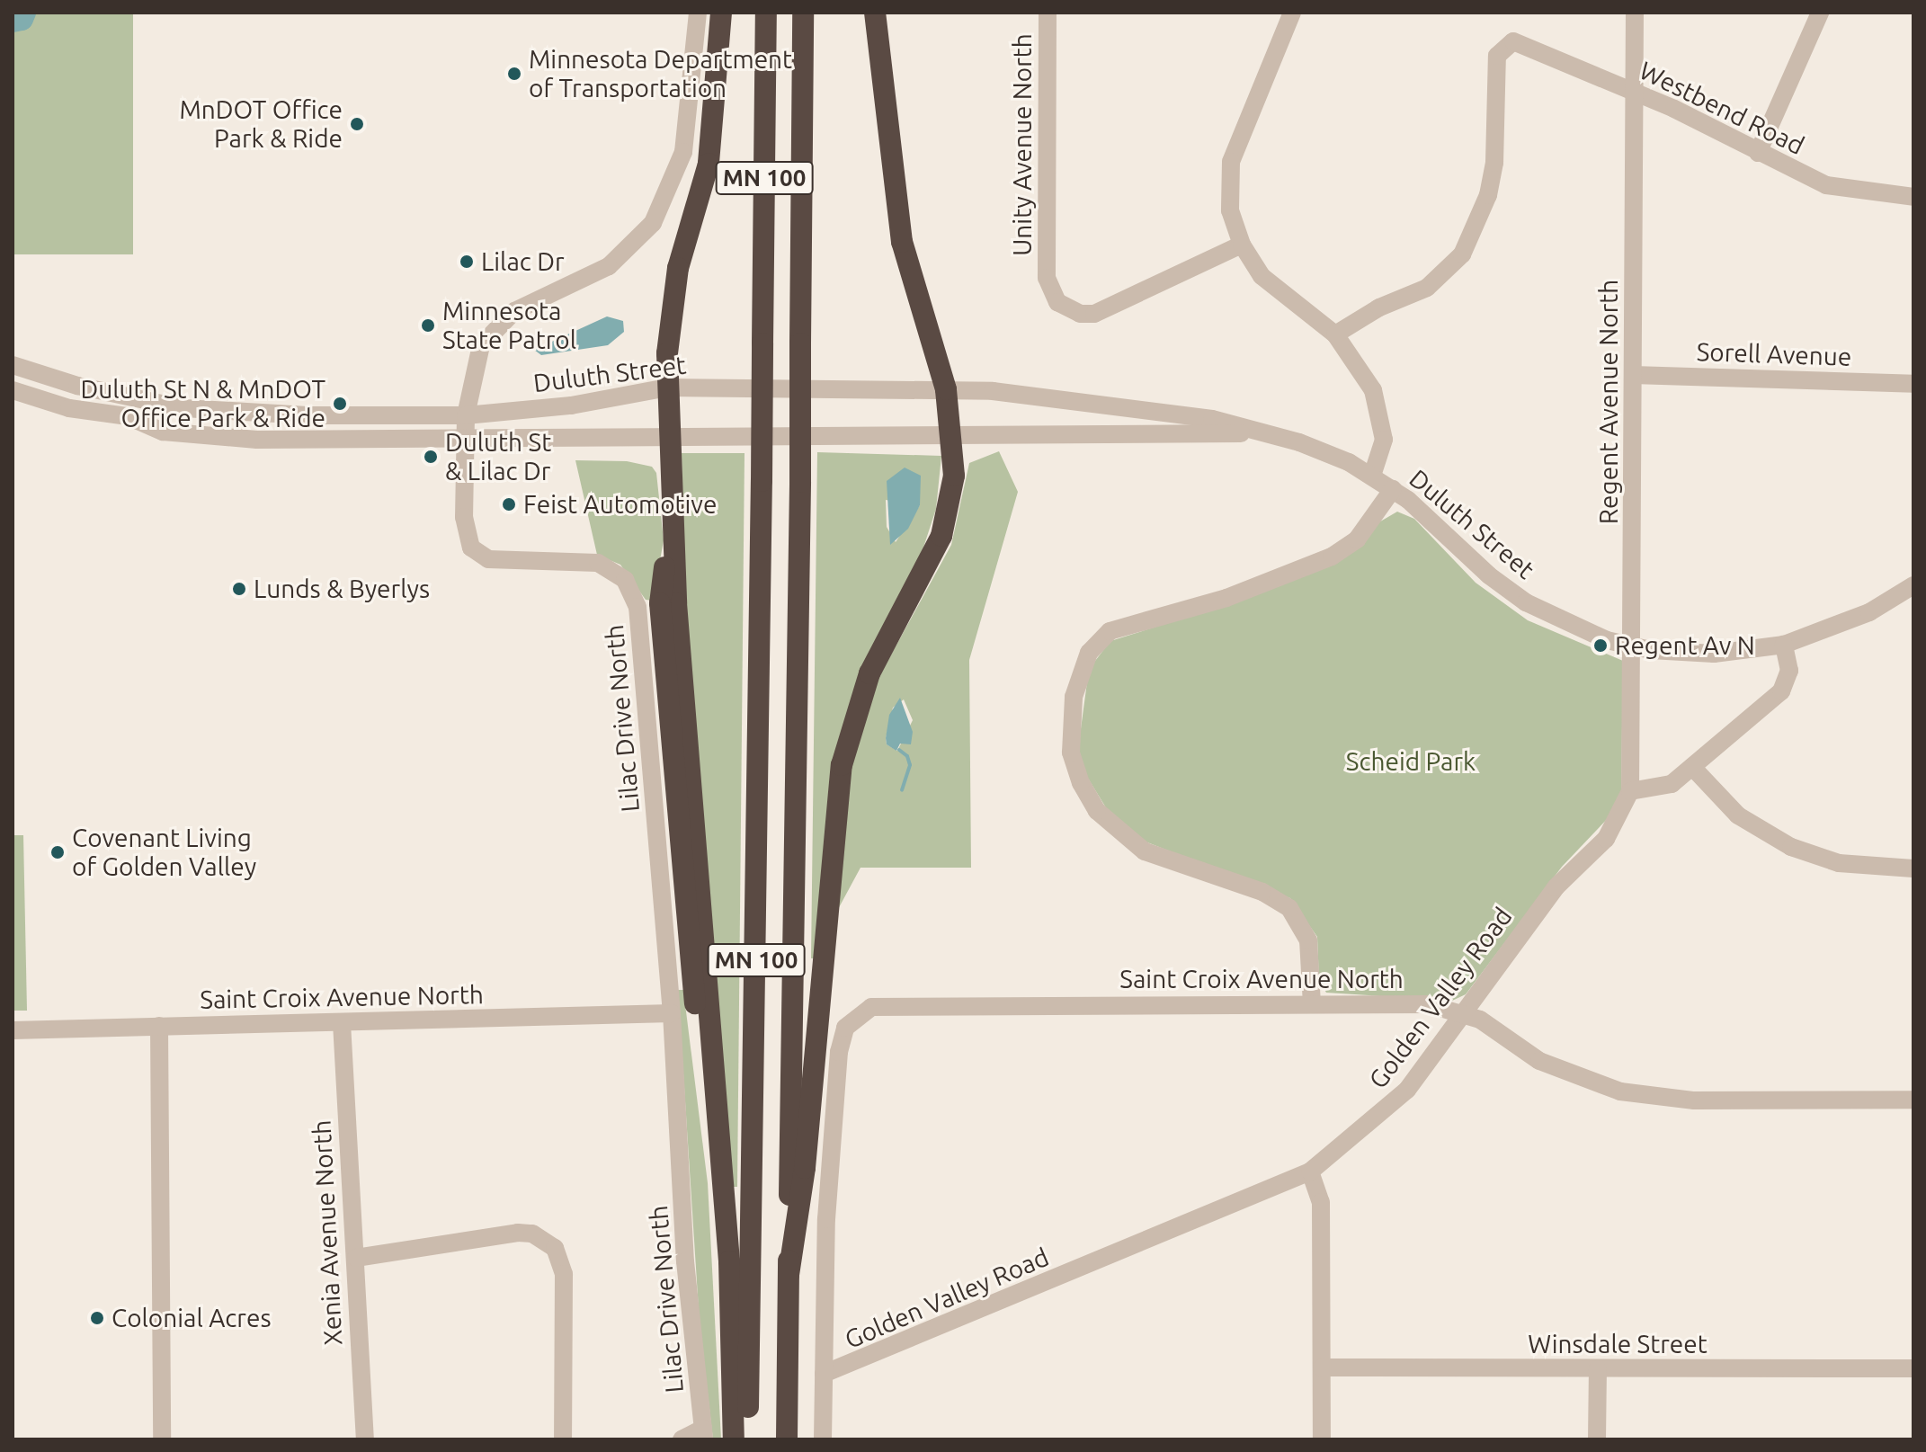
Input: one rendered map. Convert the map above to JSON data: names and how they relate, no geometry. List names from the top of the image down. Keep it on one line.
{"streets":{"highway":["MN 100"],"street":["Westbend Road","Unity Avenue North","Sorell Avenue","Duluth Street","Regent Avenue North","Lilac Drive North","Saint Croix Avenue North","Golden Valley Road","Xenia Avenue North","Winsdale Street"]},"crossings":[["Westbend Road","Regent Avenue North"],["Sorell Avenue","Regent Avenue North"],["Duluth Street","Regent Avenue North"],["Duluth Street","Lilac Drive North"],["Regent Avenue North","Golden Valley Road"],["Lilac Drive North","Saint Croix Avenue North"],["Saint Croix Avenue North","Golden Valley Road"],["Saint Croix Avenue North","Xenia Avenue North"]],"parks":["Scheid Park"],"places":["Minnesota Department of Transportation","MnDOT Office Park & Ride","Lilac Dr","Minnesota State Patrol","Duluth St N & MnDOT Office Park & Ride","Duluth St & Lilac Dr","Feist Automotive","Lunds & Byerlys","Regent Av N","Covenant Living of Golden Valley","Colonial Acres"]}
